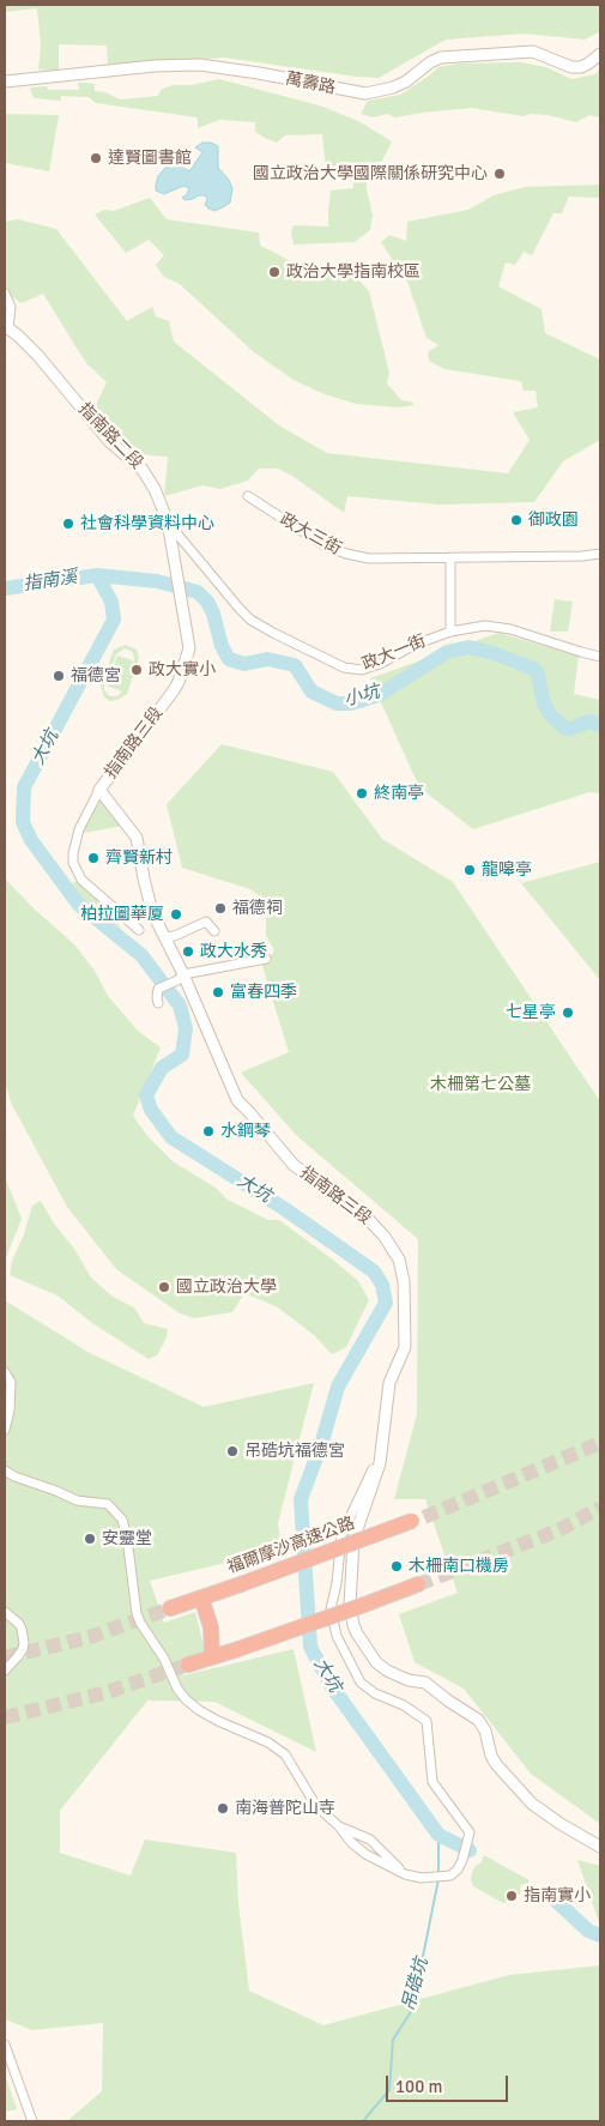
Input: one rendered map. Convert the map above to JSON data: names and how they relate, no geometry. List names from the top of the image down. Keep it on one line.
{"streets":{"highway":["福爾摩沙高速公路"],"street":["萬壽路","指南路二段","政大三街","政大一街","指南路三段"]},"crossings":[["指南路二段","政大一街"],["指南路二段","指南路三段"]],"water":["指南溪","小坑","大坑","吊硞坑"],"parks":["木柵第七公墓"],"places":["達賢圖書館","國立政治大學國際關係研究中心","政治大學指南校區","御政園","社會科學資料中心","政大實小","福德宮","終南亭","齊賢新村","龍嗥亭","福德祠","柏拉圖華厦","政大水秀","富春四季","七星亭","水鋼琴","國立政治大學","吊硞坑福德宮","安靈堂","木柵南口機房","南海普陀山寺","指南實小"],"scale_bar":"100 m"}
